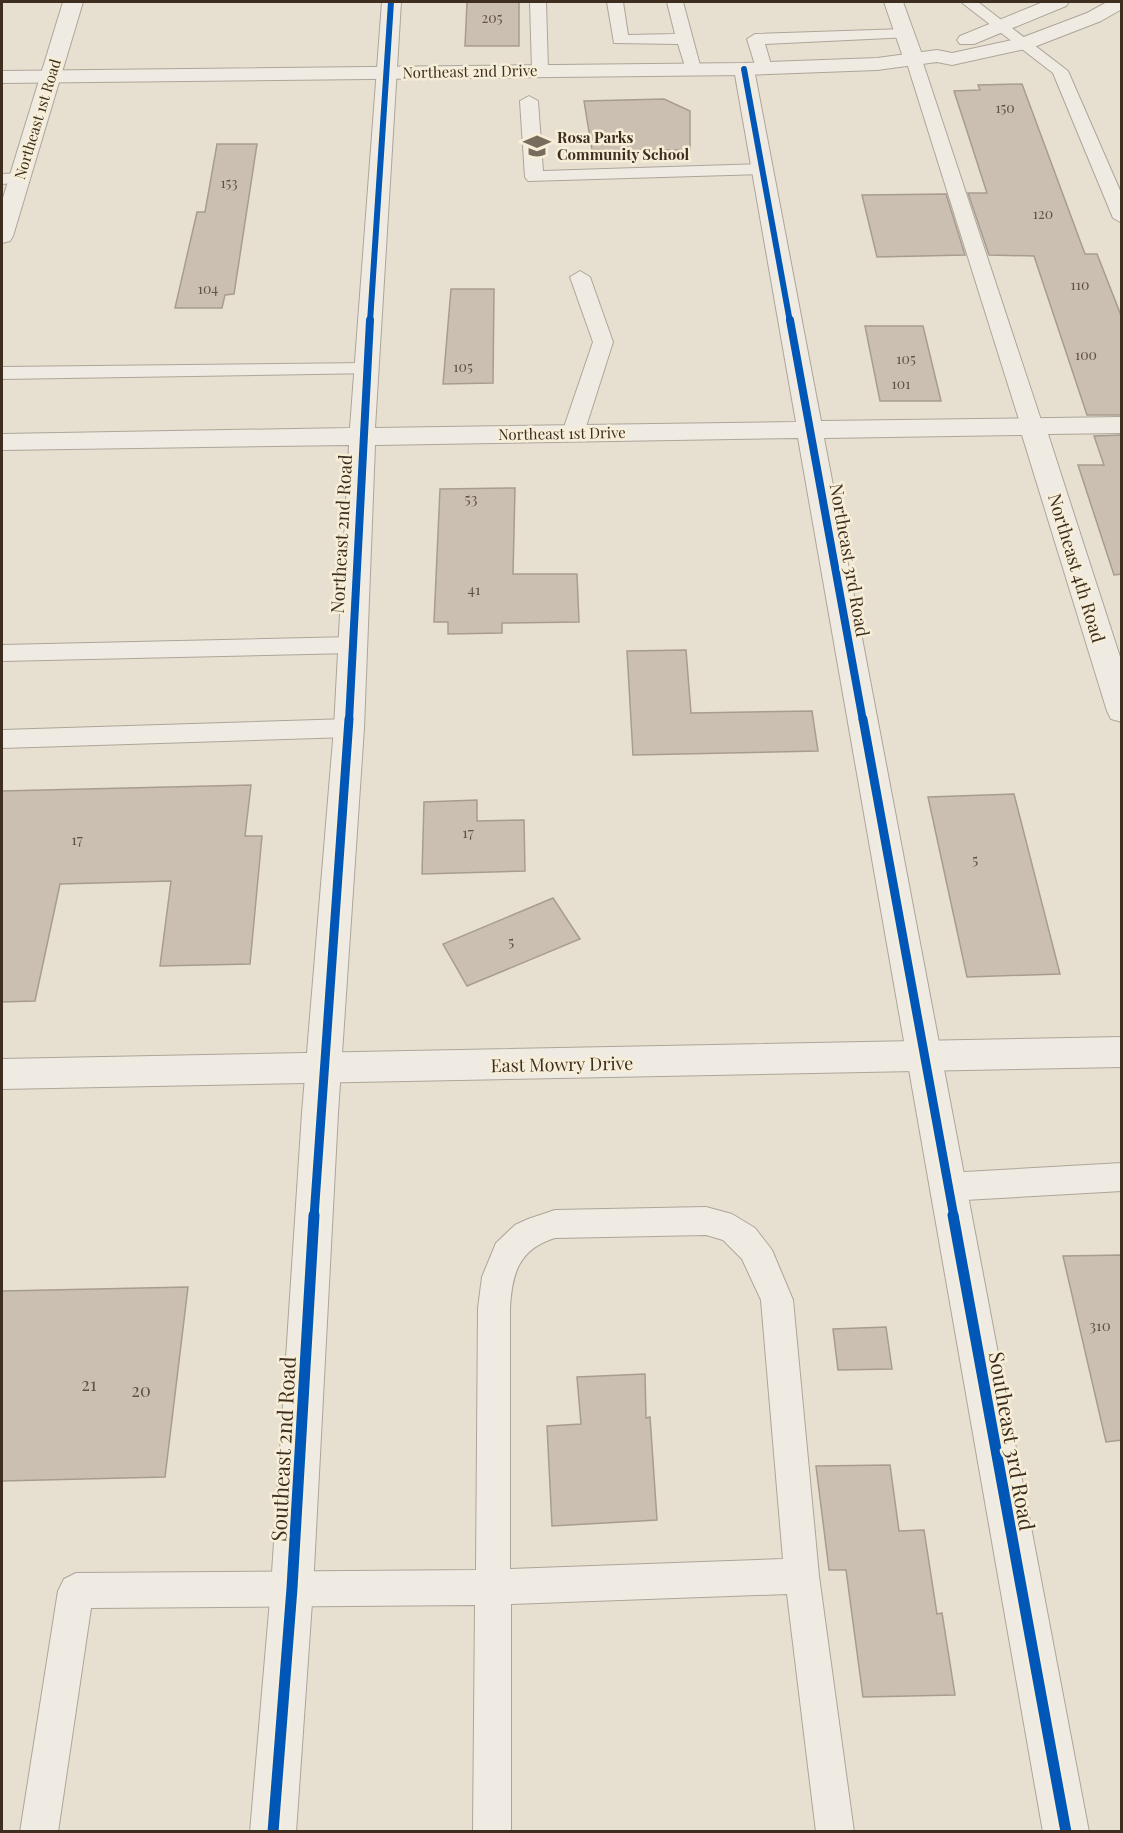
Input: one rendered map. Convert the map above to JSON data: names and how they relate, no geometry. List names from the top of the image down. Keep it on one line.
{"streets":{"street":["Northeast 2nd Drive","Northeast 1st Road","Northeast 1st Drive","Northeast 2nd Road","Northeast 3rd Road","Northeast 4th Road","East Mowry Drive","Southeast 3rd Road","Southeast 2nd Road"]},"crossings":[["Northeast 2nd Drive","Northeast 1st Road"],["Northeast 2nd Drive","Northeast 2nd Road"],["Northeast 2nd Drive","Northeast 3rd Road"],["Northeast 1st Drive","Northeast 2nd Road"],["Northeast 1st Drive","Northeast 3rd Road"],["Northeast 1st Drive","Northeast 4th Road"],["Northeast 2nd Road","East Mowry Drive"],["Northeast 2nd Road","Southeast 2nd Road"],["Northeast 3rd Road","East Mowry Drive"],["Northeast 3rd Road","Southeast 3rd Road"],["East Mowry Drive","Southeast 3rd Road"],["East Mowry Drive","Southeast 2nd Road"]],"places":{"school or university":["Rosa Parks Community School"]},"house_numbers":["205","150","153","120","110","104","100","105","105","101","53","41","17","17","5","5","310","21","20"]}
